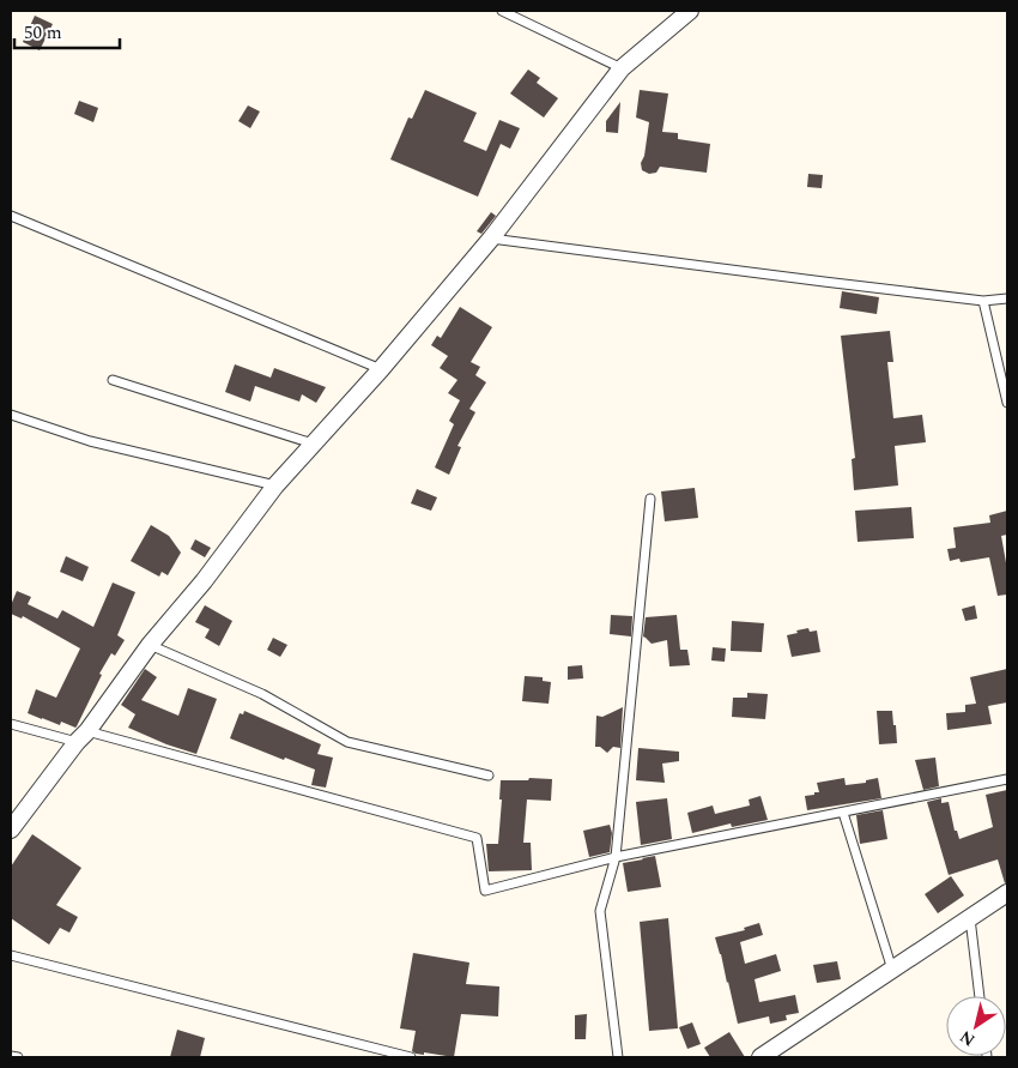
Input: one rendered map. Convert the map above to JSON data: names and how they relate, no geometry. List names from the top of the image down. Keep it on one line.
{"scale_bar":"50 m","north":"bottom left"}
